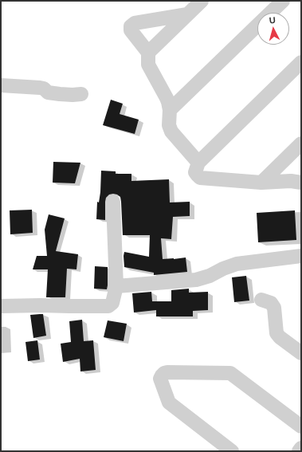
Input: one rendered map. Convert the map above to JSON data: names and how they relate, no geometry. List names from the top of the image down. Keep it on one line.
{"north":"top"}
